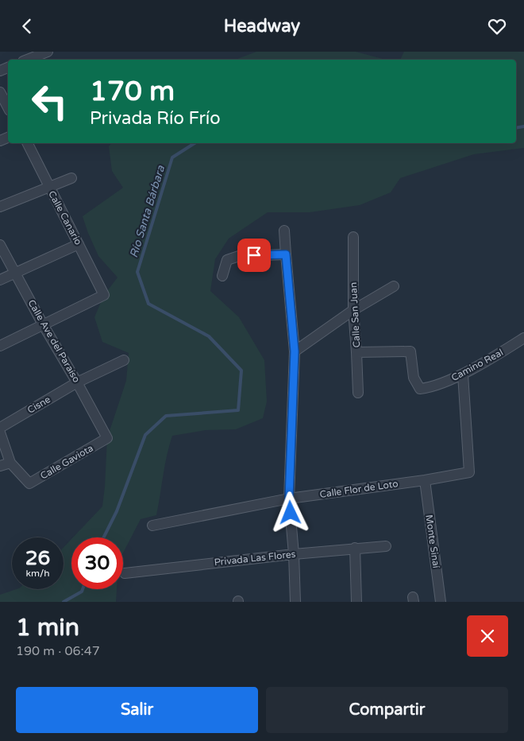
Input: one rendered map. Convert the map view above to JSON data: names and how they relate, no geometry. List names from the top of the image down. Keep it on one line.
{"streets":{"street":["Calle Canario","Calle San Juan","Calle Ave del Paraíso","Camino Real","Cisne","Calle Gaviota","Calle Flor de Loto","Monte Sinaí","Privada Las Flores"]},"crossings":[["Calle Canario","Calle Ave del Paraíso"],["Calle San Juan","Camino Real"],["Calle Ave del Paraíso","Cisne"],["Calle Ave del Paraíso","Calle Gaviota"],["Camino Real","Calle Flor de Loto"],["Calle Flor de Loto","Monte Sinaí"]],"water":["Río Santa Bárbara"],"page":{"header":"Headway","turn":["170 m","Privada Río Frío"],"speed":"26 km/h","limit":"30","heading":["1 min","190 m · 06:47"],"buttons":["Salir","Compartir"]}}
